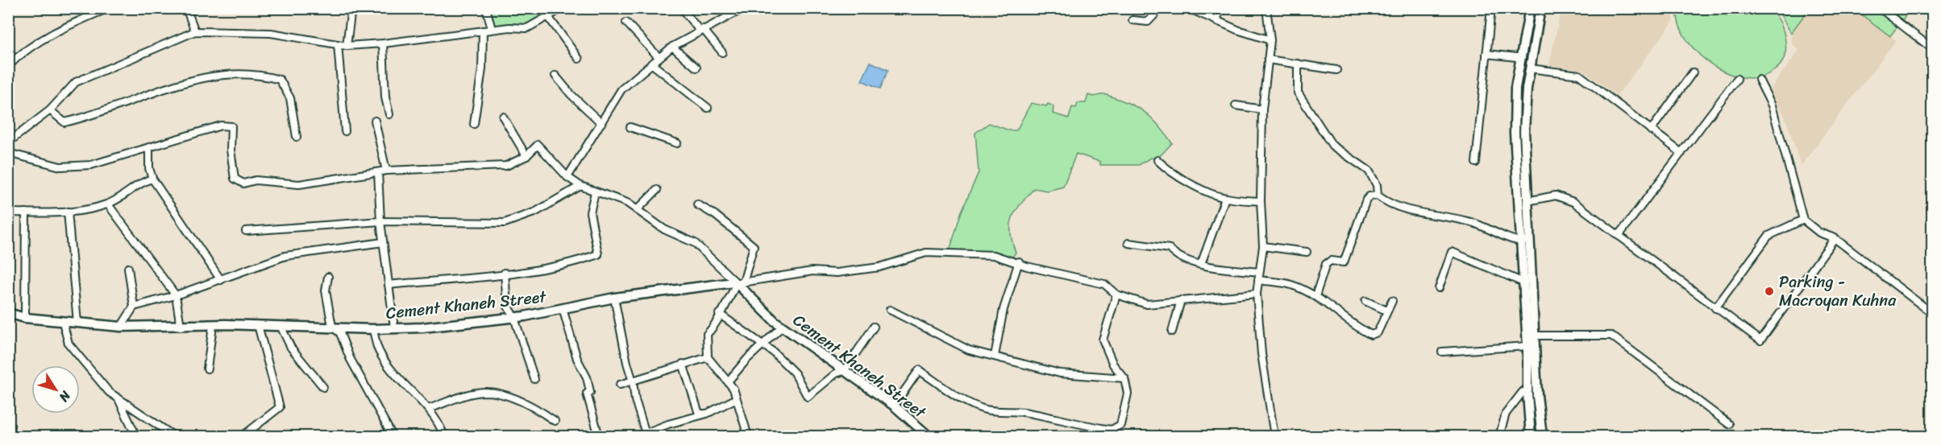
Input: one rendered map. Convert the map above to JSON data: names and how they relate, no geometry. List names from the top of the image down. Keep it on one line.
{"streets":{"street":["Cement Khaneh Street"]},"places":["Parking - Macroyan Kuhna"],"north":"bottom right"}
